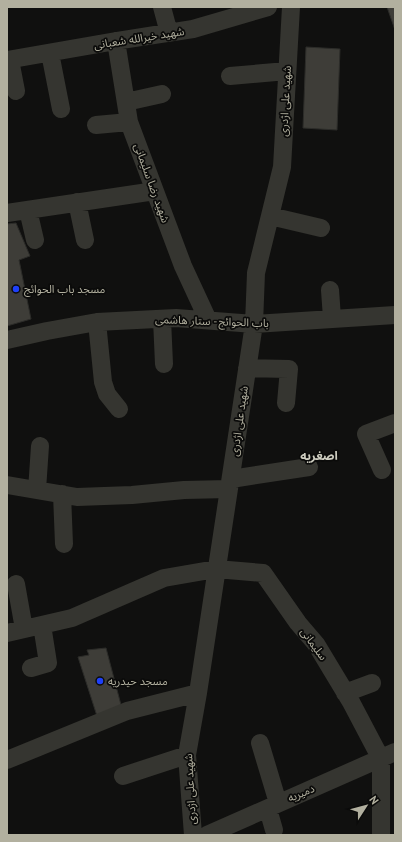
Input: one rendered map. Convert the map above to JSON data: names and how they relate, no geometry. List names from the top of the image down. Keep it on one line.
{"streets":{"street":["شهید خیرالله شعبانی","شهید علی اژدری","شهید رضا سلیمانی","باب الحوائج - ستار هاشمی","سلیمانی","دمیریه"]},"crossings":[["شهید خیرالله شعبانی","شهید رضا سلیمانی"],["شهید علی اژدری","باب الحوائج - ستار هاشمی"],["شهید علی اژدری","سلیمانی"],["شهید رضا سلیمانی","باب الحوائج - ستار هاشمی"],["سلیمانی","دمیریه"]],"districts":["اصغریه"],"places":["مسجد باب الحوائج","مسجد حیدریه"],"north":"top right"}
